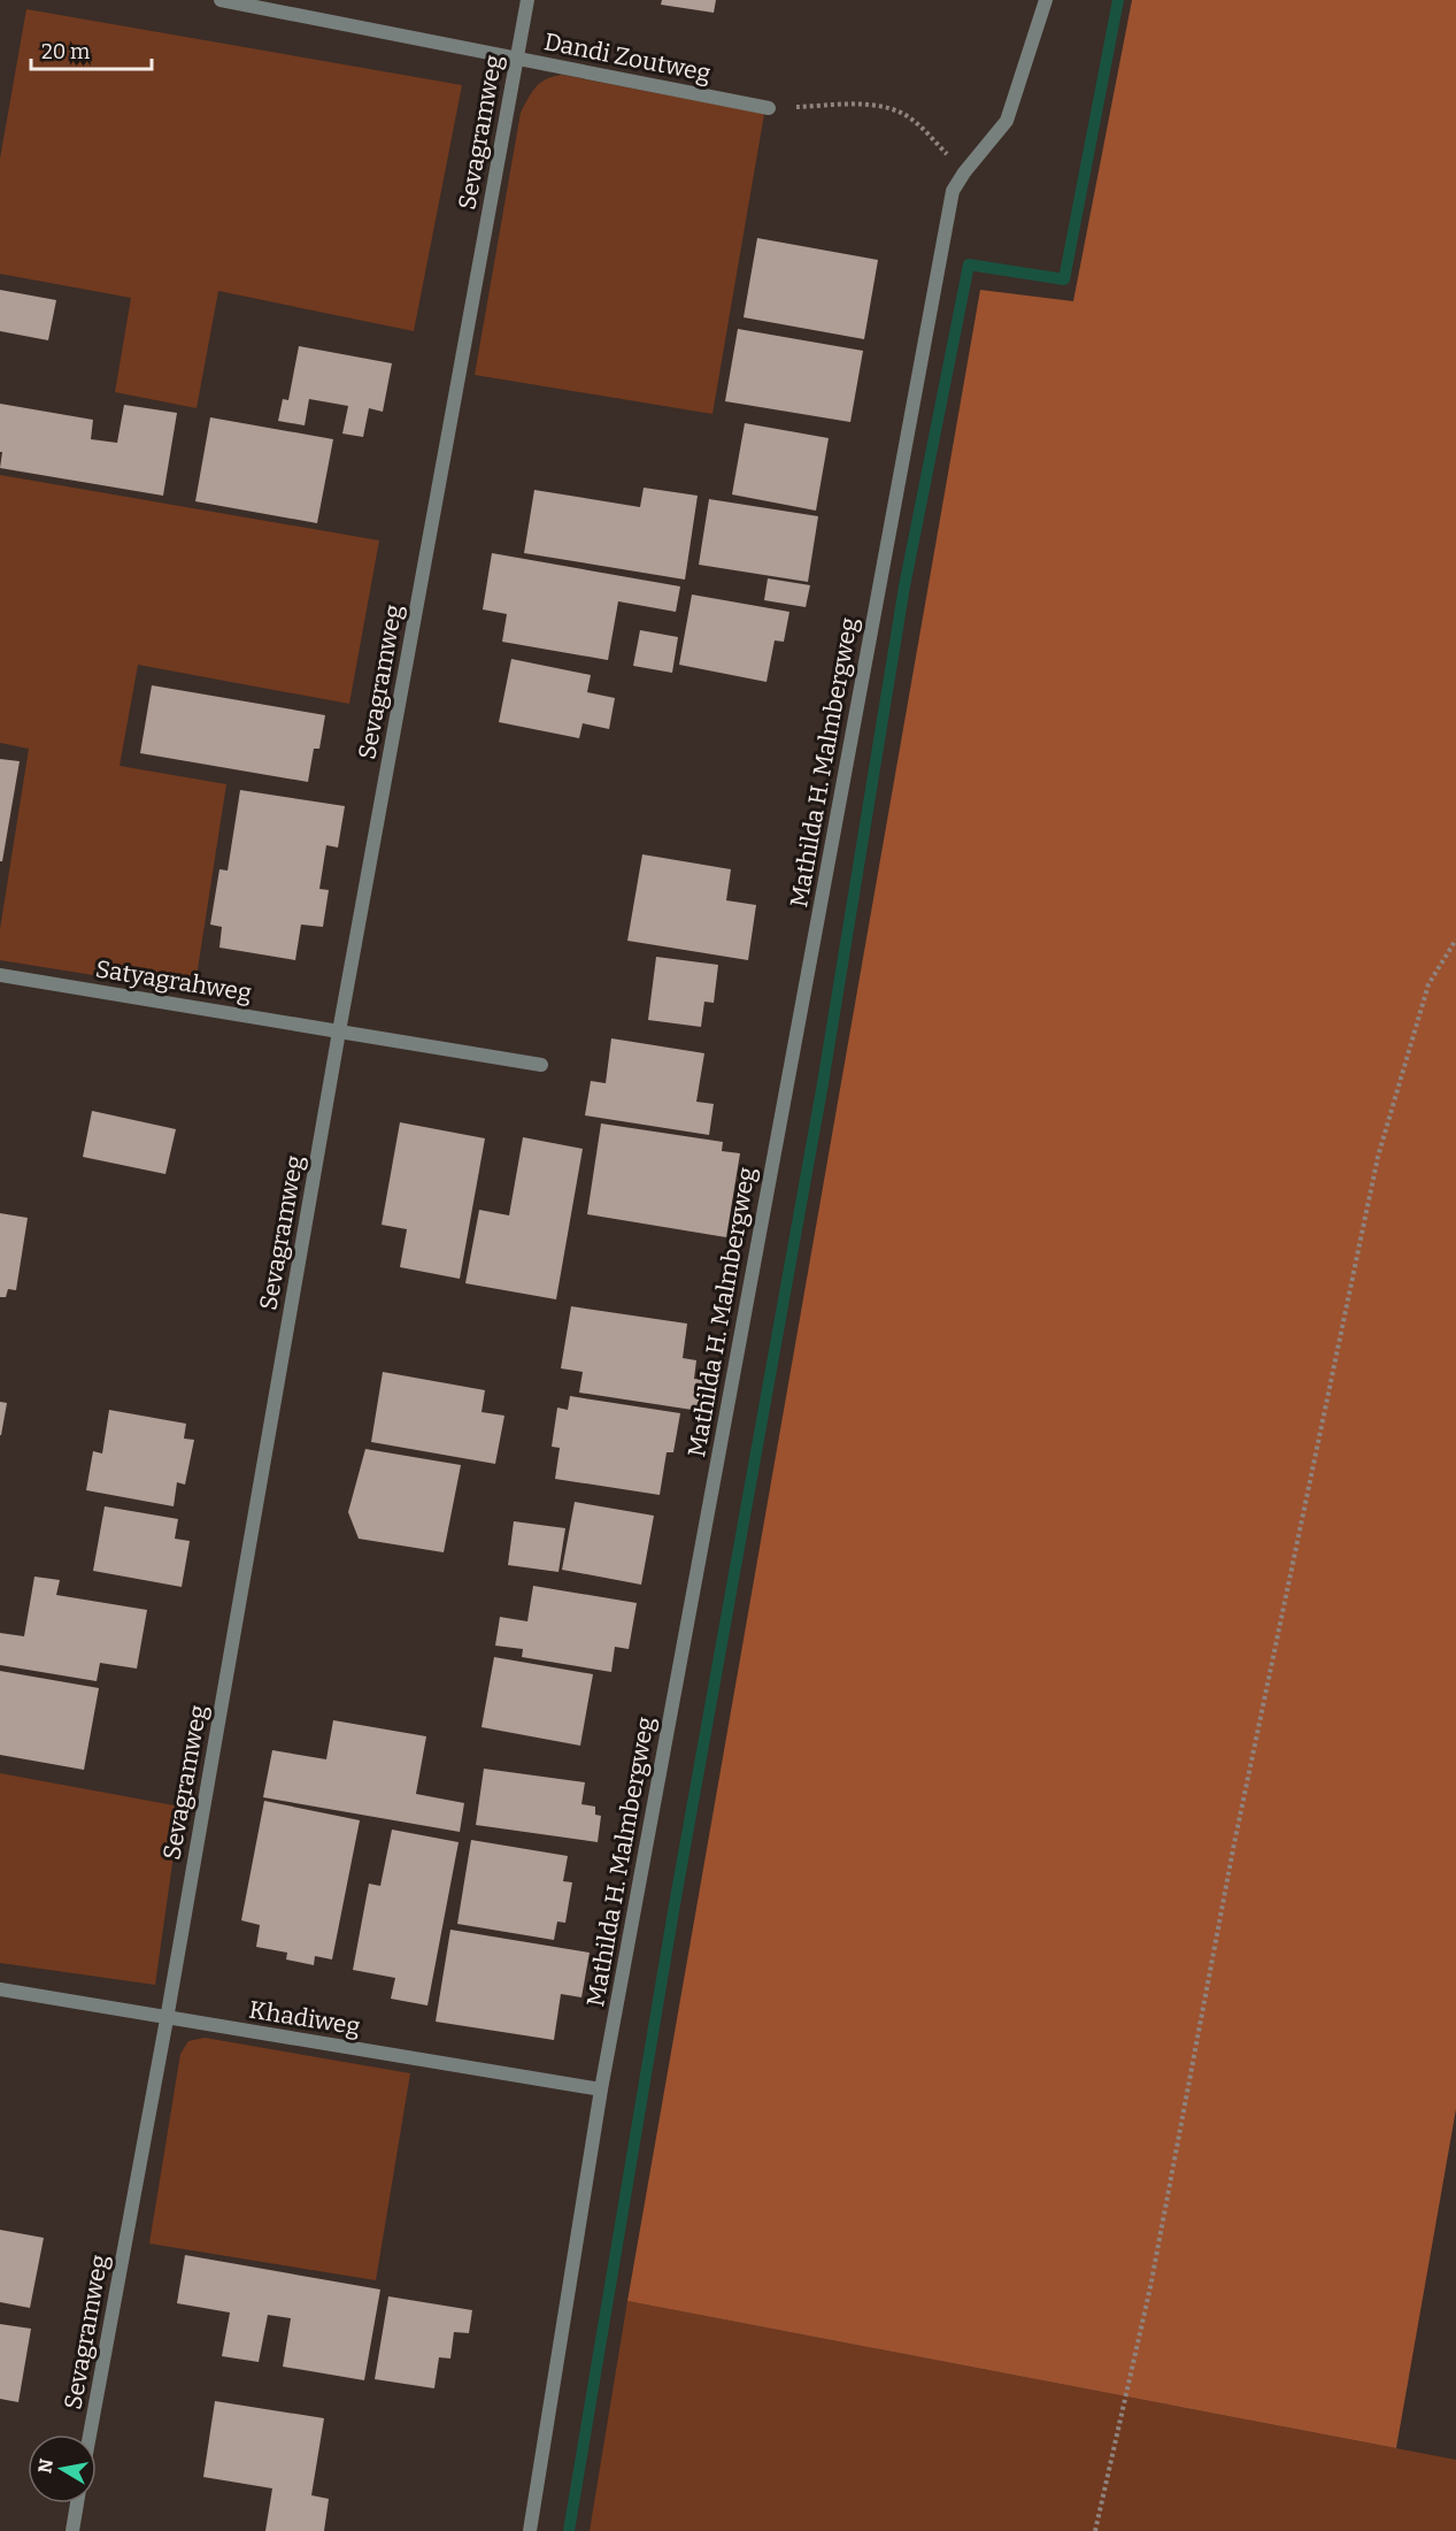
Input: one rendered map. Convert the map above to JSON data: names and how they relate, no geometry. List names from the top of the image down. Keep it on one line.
{"streets":{"street":["Dandi Zoutweg","Sevagramweg","Mathilda H. Malmbergweg","Satyagrahweg","Khadiweg"]},"crossings":[["Dandi Zoutweg","Sevagramweg"],["Sevagramweg","Satyagrahweg"],["Sevagramweg","Khadiweg"],["Mathilda H. Malmbergweg","Khadiweg"]],"scale_bar":"20 m","north":"left"}
